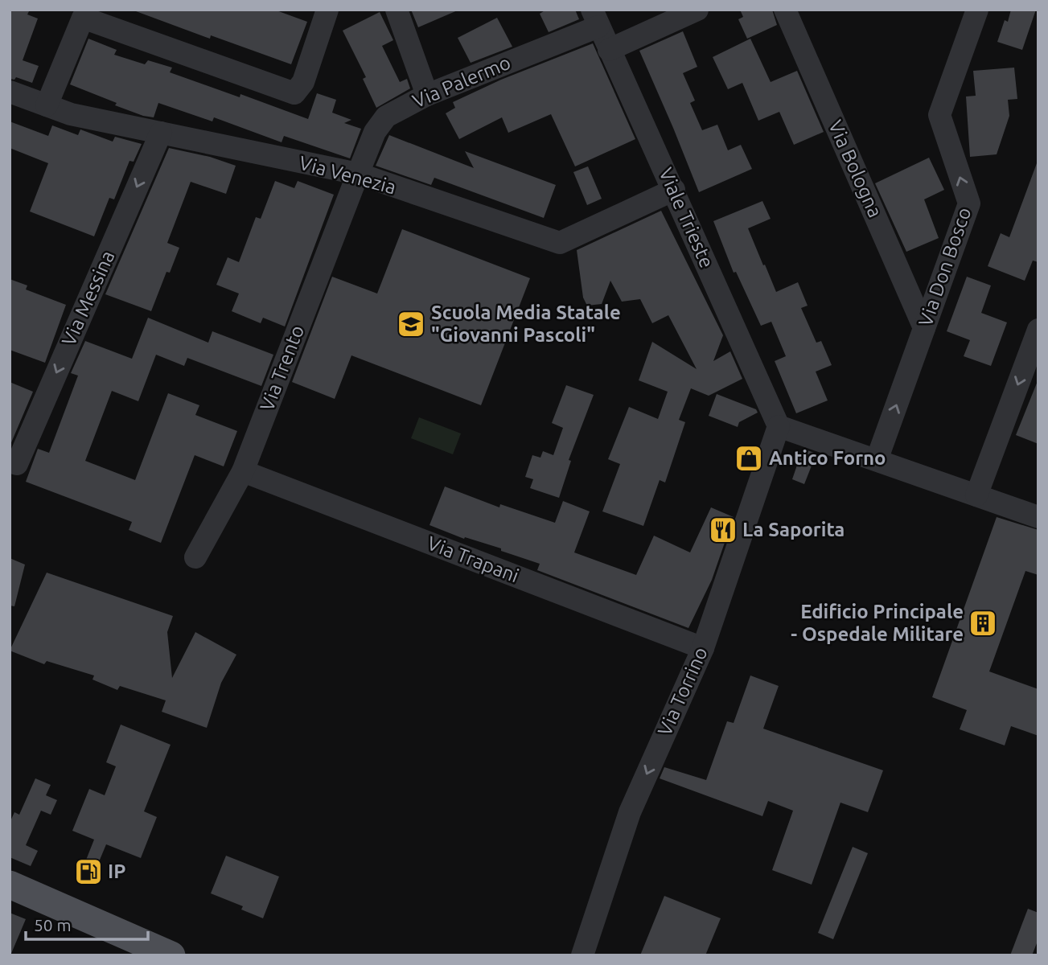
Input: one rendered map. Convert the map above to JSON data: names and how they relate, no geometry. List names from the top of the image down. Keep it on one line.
{"streets":{"street":["Via Palermo","Via Bologna","Via Venezia","Viale Trieste","Via Don Bosco","Via Messina","Via Trento","Via Trapani","Via Torrino"]},"crossings":[["Via Palermo","Via Venezia"],["Via Palermo","Viale Trieste"],["Via Palermo","Via Trento"],["Via Bologna","Via Don Bosco"],["Via Venezia","Viale Trieste"],["Via Venezia","Via Messina"],["Via Venezia","Via Trento"],["Viale Trieste","Via Torrino"],["Via Trento","Via Trapani"],["Via Trapani","Via Torrino"]],"one_way":["Via Messina","Via Torrino"],"places":{"school or university":["Scuola Media Statale \"Giovanni Pascoli\""],"shop":["Antico Forno"],"restaurant":["La Saporita"],"building":["Edificio Principale - Ospedale Militare"],"fuel station":["IP"]},"scale_bar":"50 m"}
